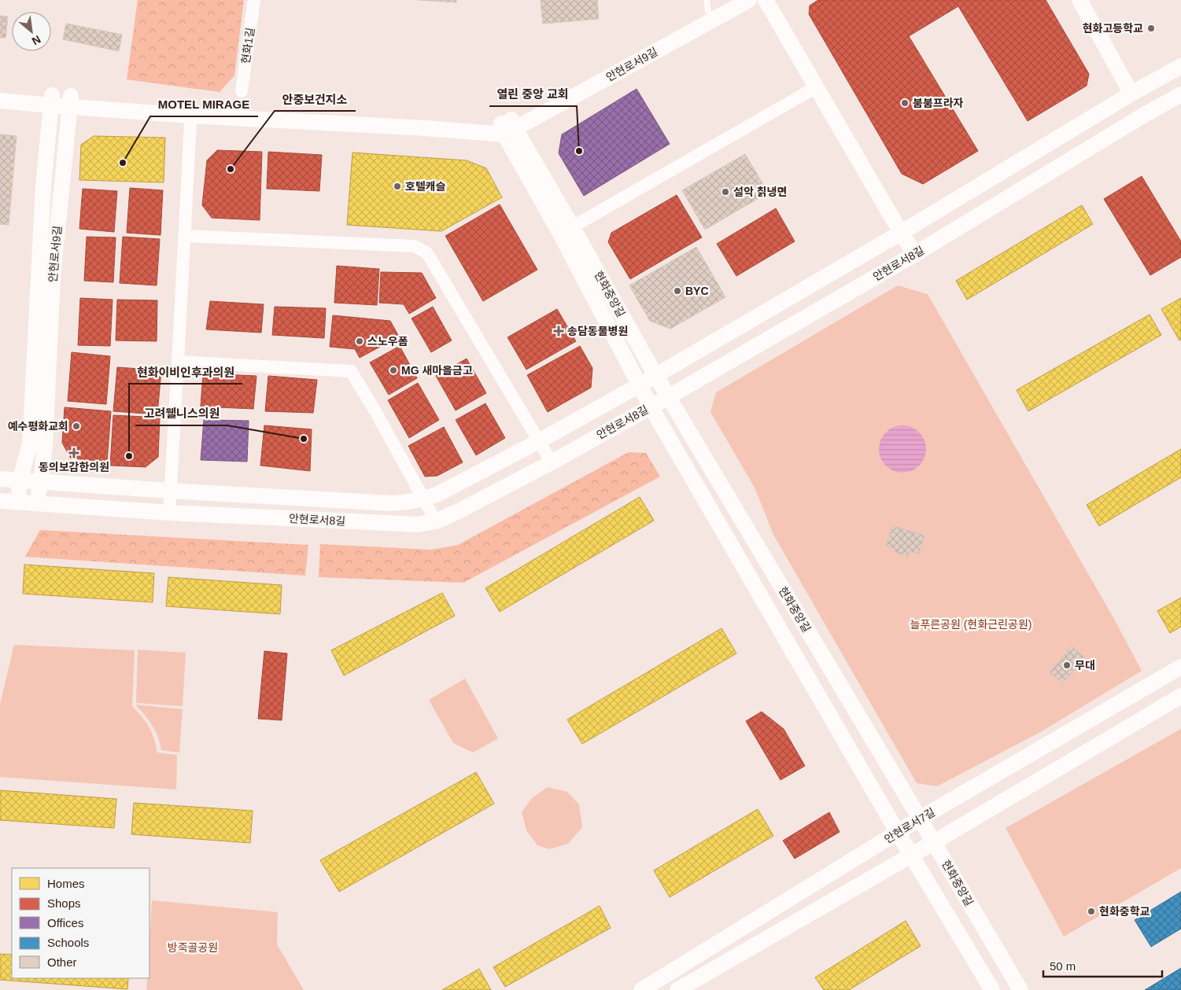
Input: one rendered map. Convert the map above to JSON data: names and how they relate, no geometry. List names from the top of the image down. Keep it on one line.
{"streets":{"street":["현화1길","안현로서9길","안현로서8길","현화중앙길","안현로서7길"]},"crossings":[["안현로서9길","안현로서8길"],["안현로서8길","현화중앙길"],["현화중앙길","안현로서7길"]],"parks":["늘푸른공원 (현화근린공원)","방죽골공원"],"places":{"other":["현화고등학교","붐붐프라자","열린 중앙 교회","MOTEL MIRAGE","안중보건지소","호텔캐슬","설악 칡냉면","BYC","스노우폼","MG 새마을금고","예수평화교회","고려웰니스의원","현화이비인후과의원","무대","현화중학교"],"health":["송담동물병원","동의보감한의원"]},"legend":["Homes","Shops","Offices","Schools","Other"],"scale_bar":"50 m","north":"bottom right"}
